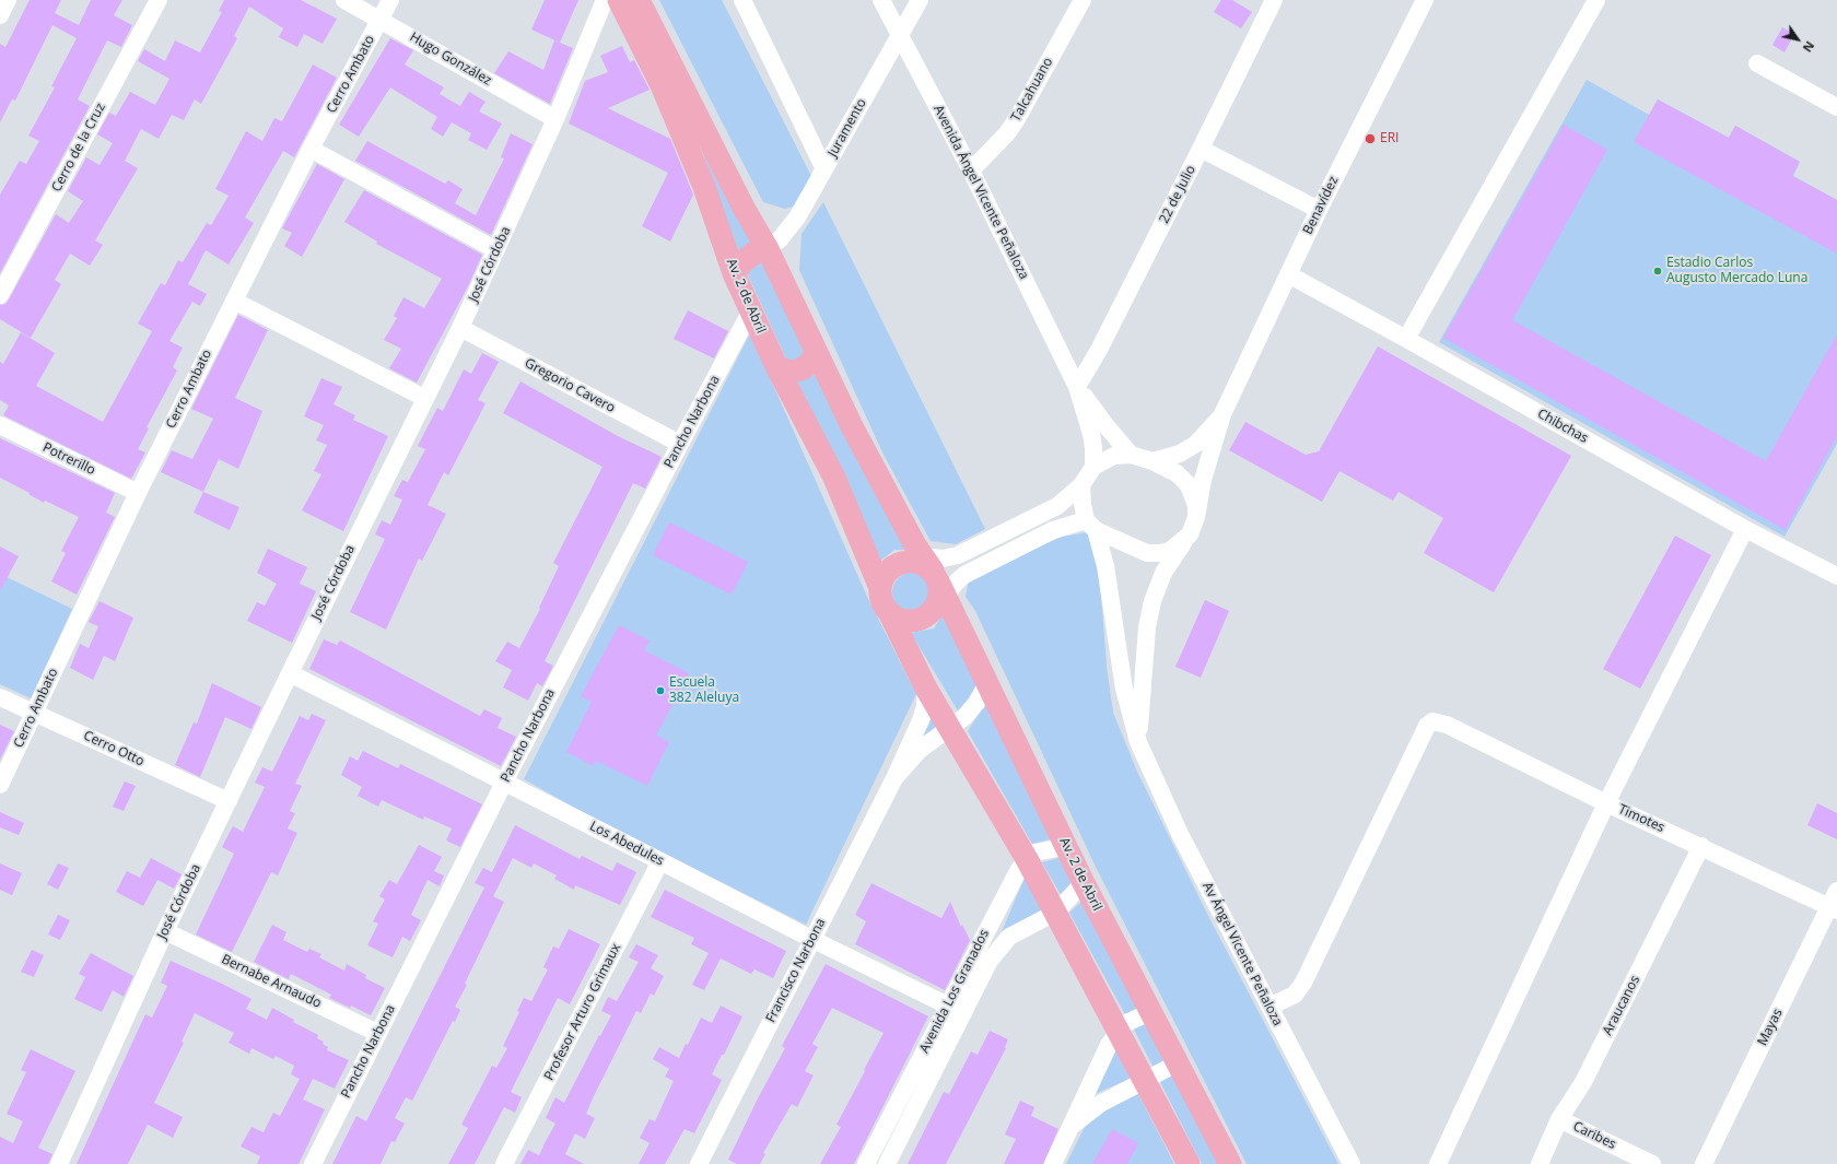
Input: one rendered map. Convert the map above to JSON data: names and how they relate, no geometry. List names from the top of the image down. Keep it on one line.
{"streets":{"main road":["Av. 2 de Abril"],"street":["Hugo González","Cerro Ambato","Talcahuano","Juramento","Cerro de la Cruz","Avenida Ángel Vicente Peñaloza","22 de Julio","Benavídez","José Córdoba","Gregorio Cavero","Pancho Narbona","Chibchas","Potrerillo","Cerro Otto","Timotes","Los Abedules","Av Ángel Vicente Peñaloza","Francisco Narbona","Bernabe Arnaudo","Avenida Los Granados","Araucanos","Profesor Arturo Grimaux","Mayas","Caribes"]},"crossings":[["Hugo González","Cerro Ambato"],["Hugo González","José Córdoba"],["Cerro Ambato","Potrerillo"],["Cerro Ambato","Cerro Otto"],["Talcahuano","Avenida Ángel Vicente Peñaloza"],["Juramento","Avenida Ángel Vicente Peñaloza"],["Juramento","Av. 2 de Abril"],["Avenida Ángel Vicente Peñaloza","22 de Julio"],["Avenida Ángel Vicente Peñaloza","Benavídez"],["Benavídez","Chibchas"],["José Córdoba","Gregorio Cavero"],["José Córdoba","Cerro Otto"],["José Córdoba","Los Abedules"],["José Córdoba","Bernabe Arnaudo"],["Av. 2 de Abril","Pancho Narbona"],["Av. 2 de Abril","Francisco Narbona"],["Av. 2 de Abril","Avenida Los Granados"],["Gregorio Cavero","Pancho Narbona"],["Pancho Narbona","Los Abedules"],["Pancho Narbona","Bernabe Arnaudo"],["Timotes","Av Ángel Vicente Peñaloza"],["Timotes","Araucanos"],["Timotes","Mayas"],["Los Abedules","Francisco Narbona"],["Los Abedules","Avenida Los Granados"],["Los Abedules","Profesor Arturo Grimaux"],["Araucanos","Caribes"]],"places":["ERI","Estadio Carlos Augusto Mercado Luna","Escuela 382 Aleluya"],"north":"bottom right"}
